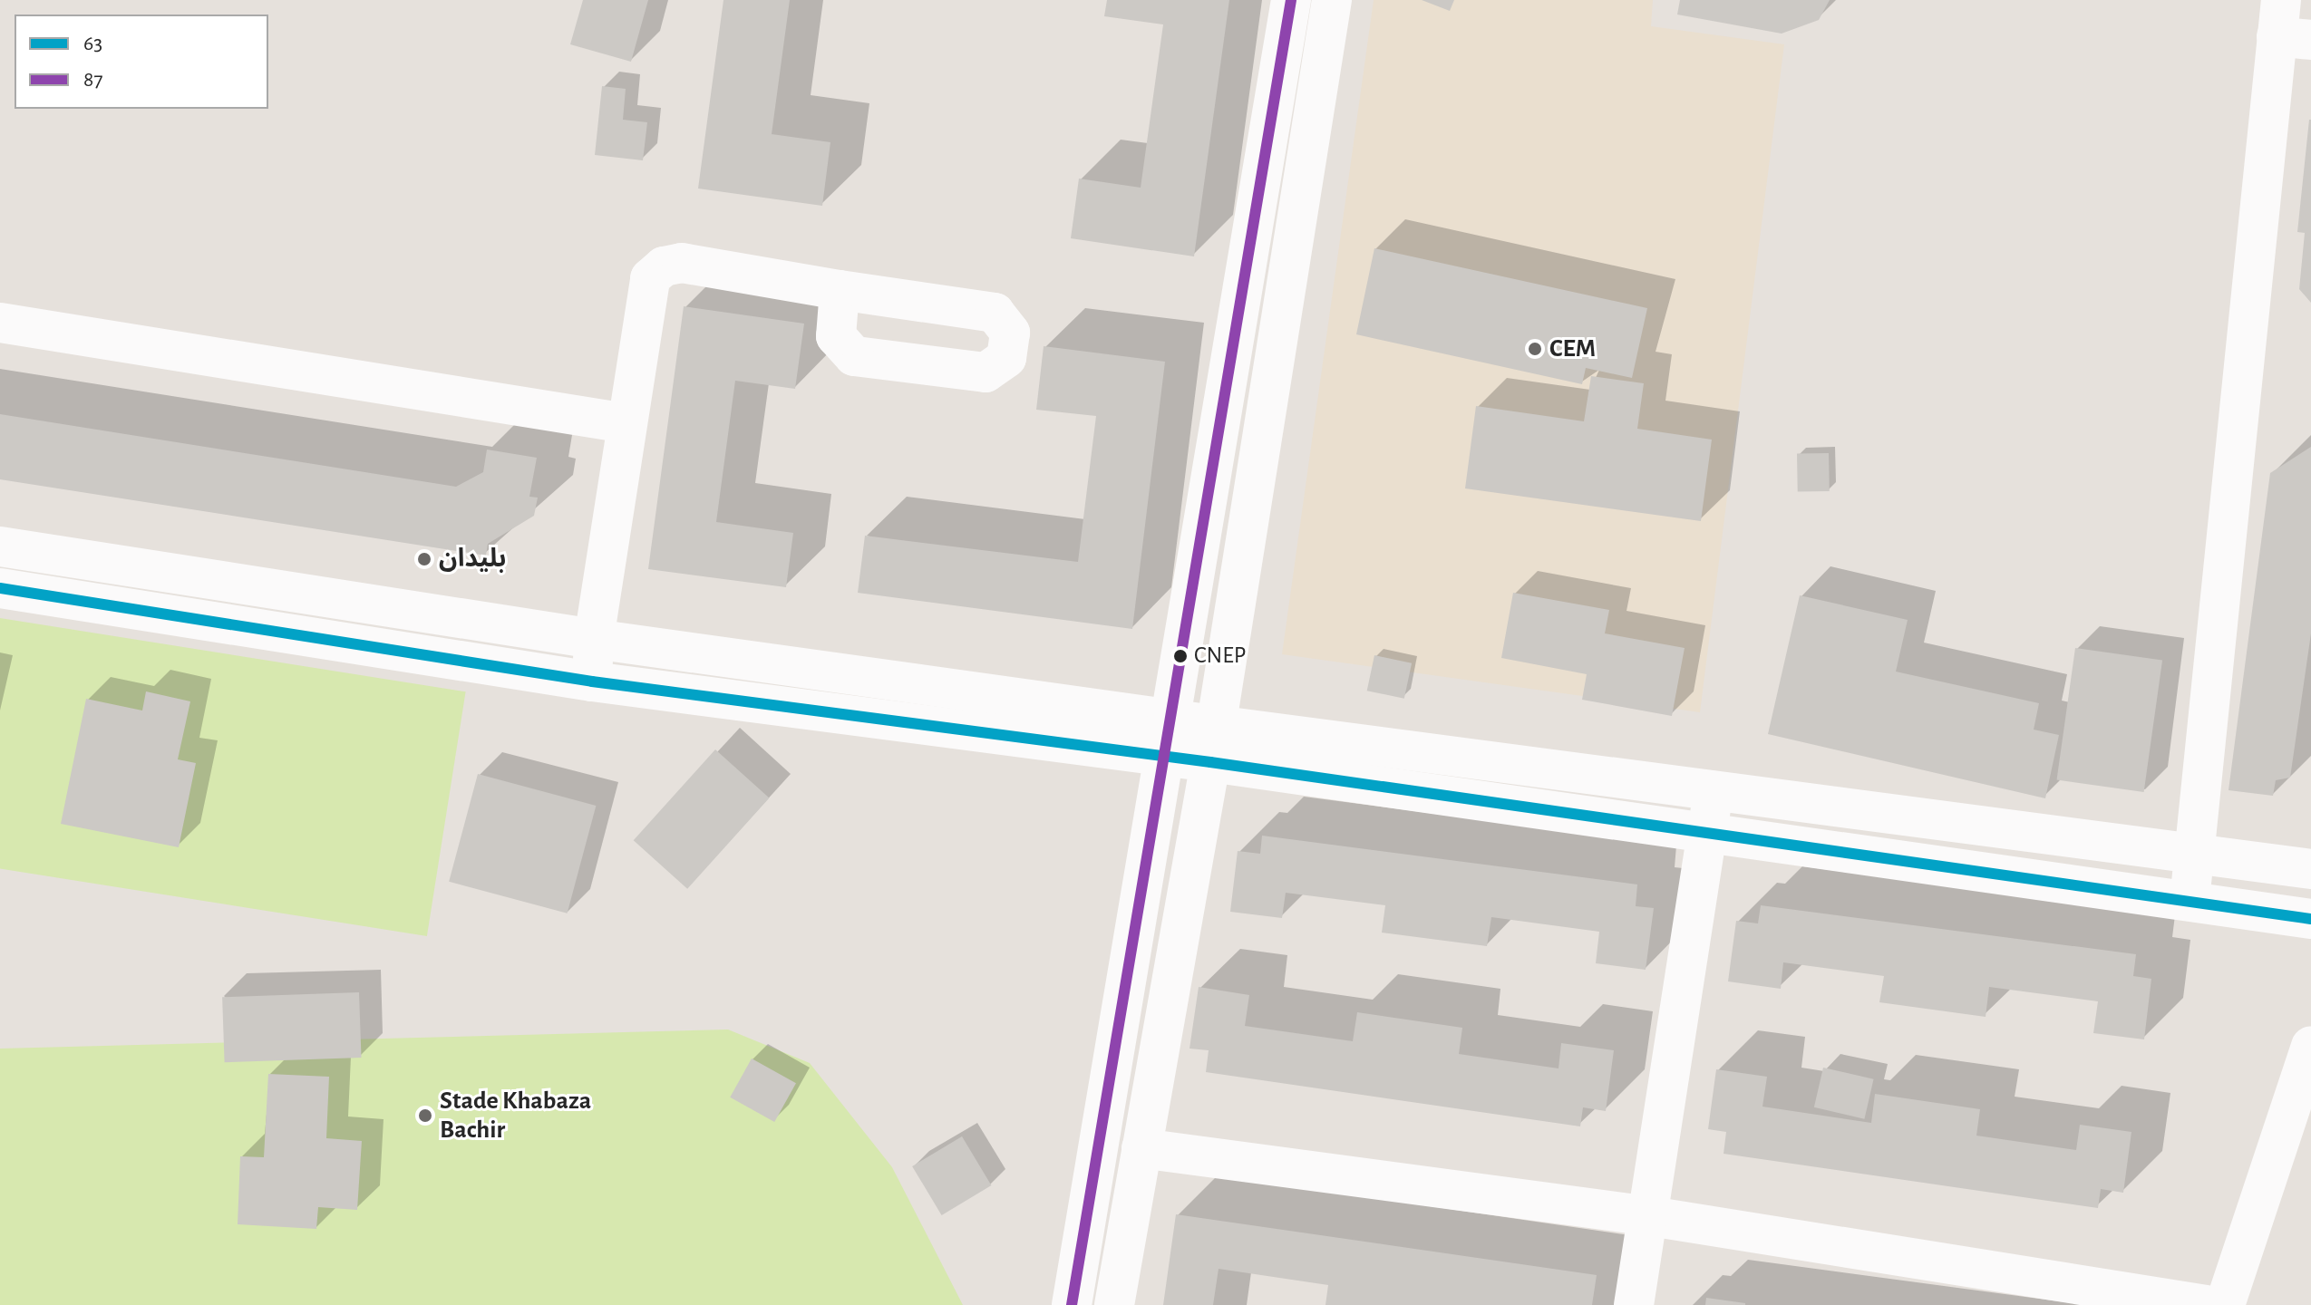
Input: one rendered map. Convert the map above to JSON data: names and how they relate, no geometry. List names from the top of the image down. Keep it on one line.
{"places":["CEM","بليدان","CNEP","Stade Khabaza Bachir"],"lines":["transit line 87","transit line 63"],"legend":["63","87"]}
